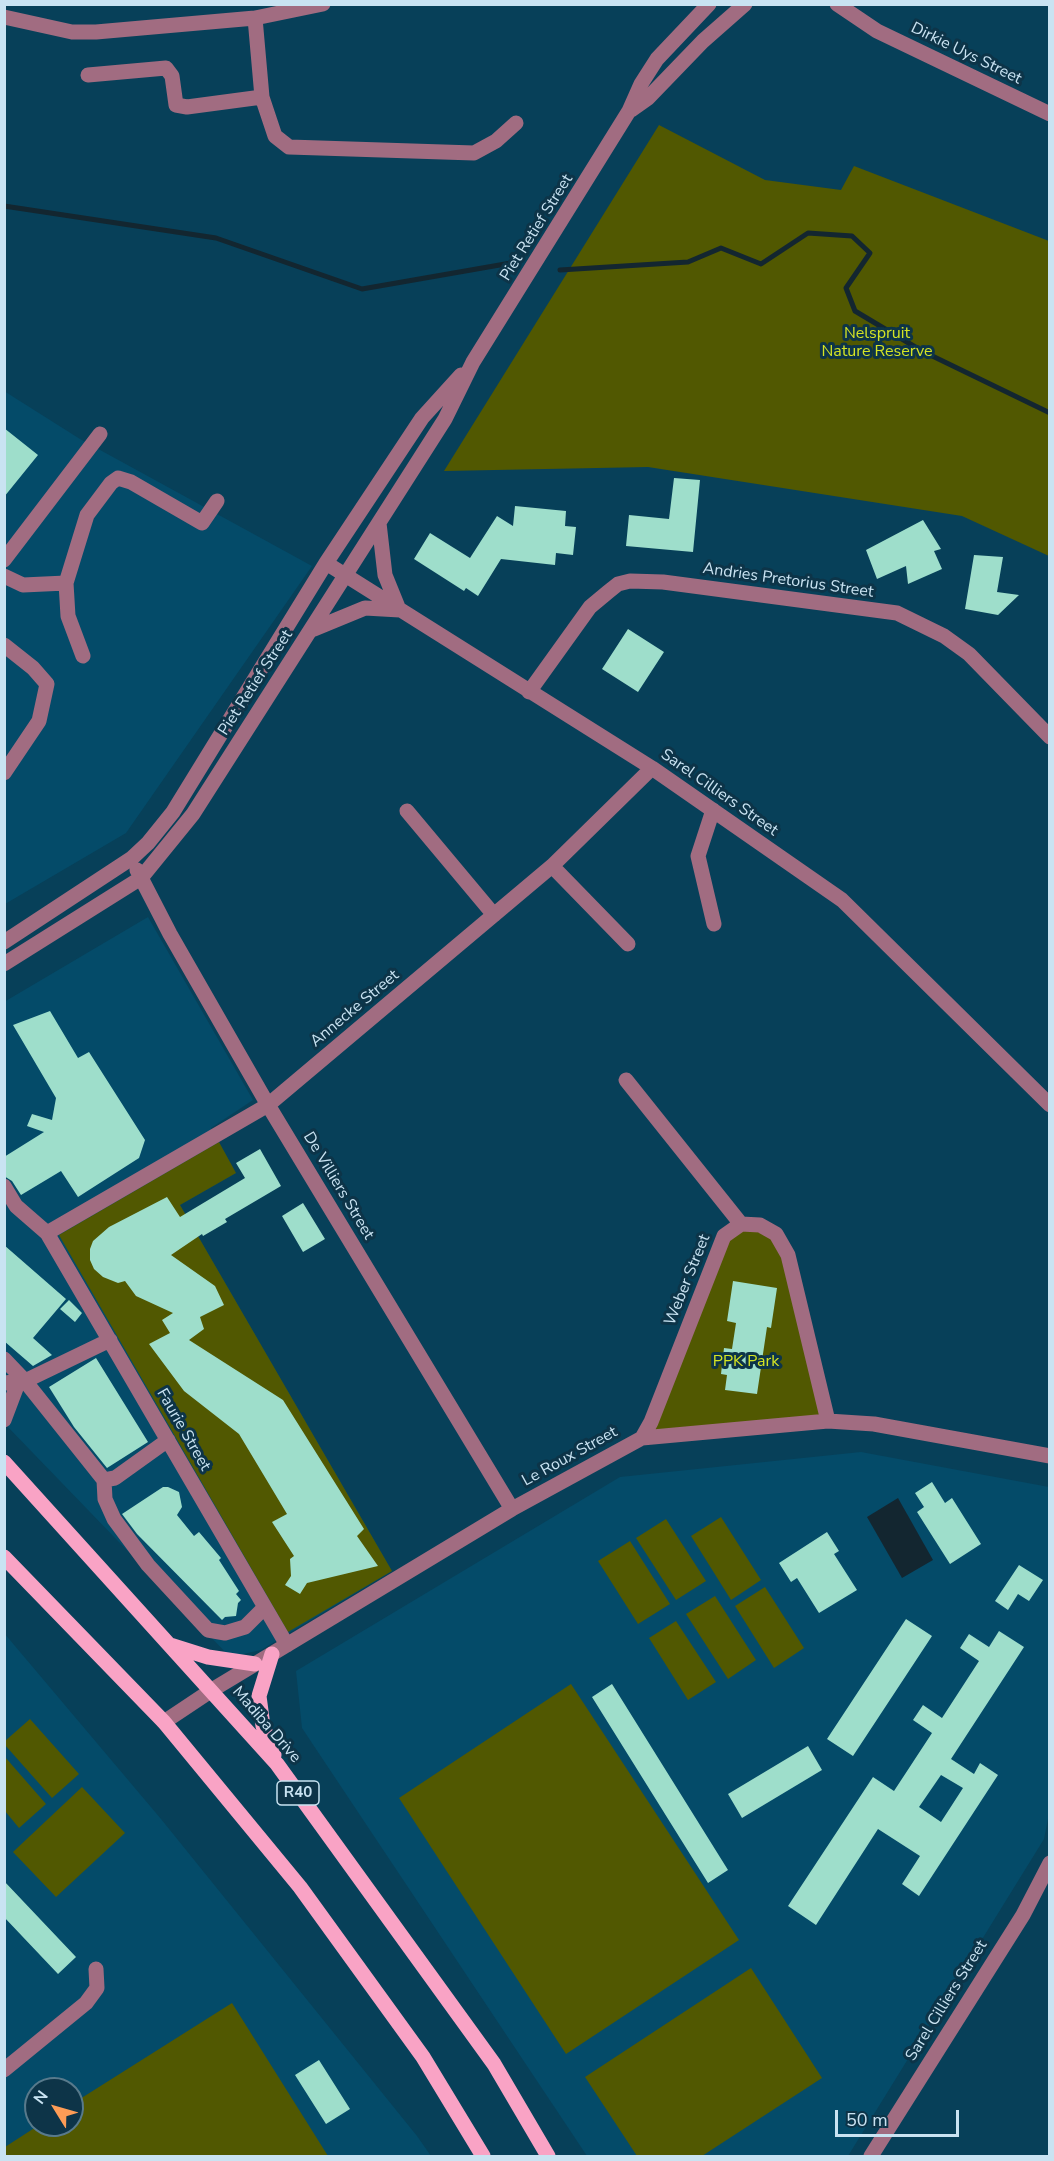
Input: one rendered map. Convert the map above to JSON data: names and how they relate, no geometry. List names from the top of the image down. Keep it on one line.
{"streets":{"main road":["Madiba Drive","R40"],"street":["Dirkie Uys Street","Piet Retief Street","Andries Pretorius Street","Sarel Cilliers Street","Annecke Street","De Villiers Street","Weber Street","Faurie Street","Le Roux Street"]},"crossings":[["Piet Retief Street","Sarel Cilliers Street"],["Piet Retief Street","De Villiers Street"],["Andries Pretorius Street","Sarel Cilliers Street"],["Sarel Cilliers Street","Annecke Street"],["Annecke Street","De Villiers Street"],["Annecke Street","Faurie Street"],["De Villiers Street","Le Roux Street"],["Weber Street","Le Roux Street"],["Faurie Street","Le Roux Street"],["Le Roux Street","Madiba Drive"]],"parks":["Nelspruit Nature Reserve","PPK Park"],"scale_bar":"50 m","north":"top left"}
